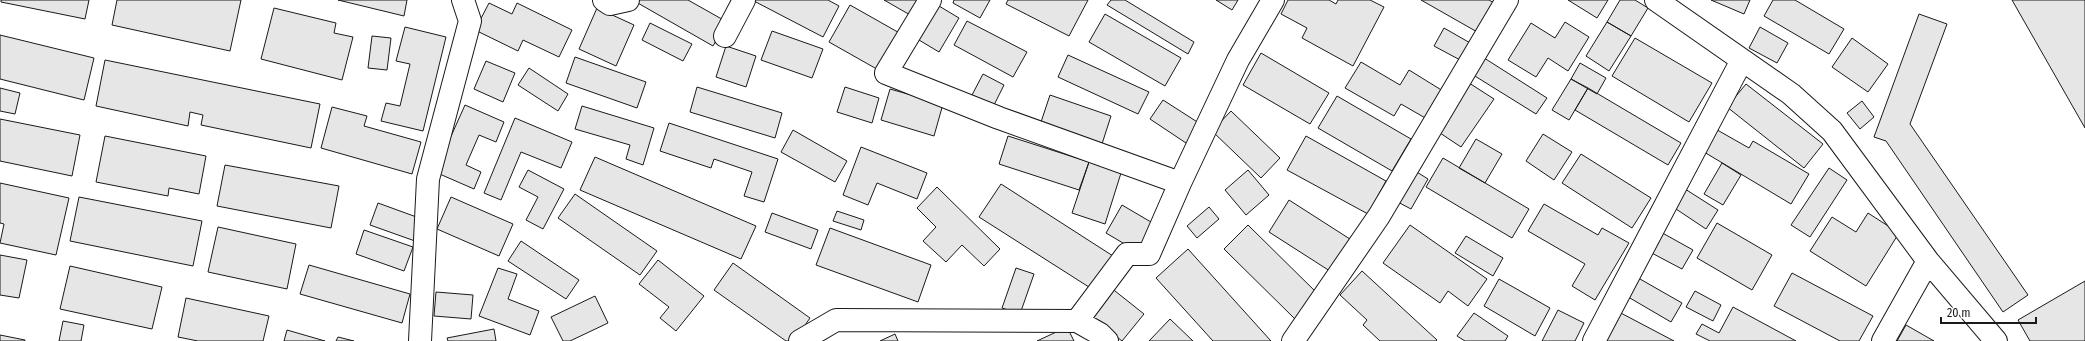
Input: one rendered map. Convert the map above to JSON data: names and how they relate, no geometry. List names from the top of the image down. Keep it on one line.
{"scale_bar":"20 m"}
